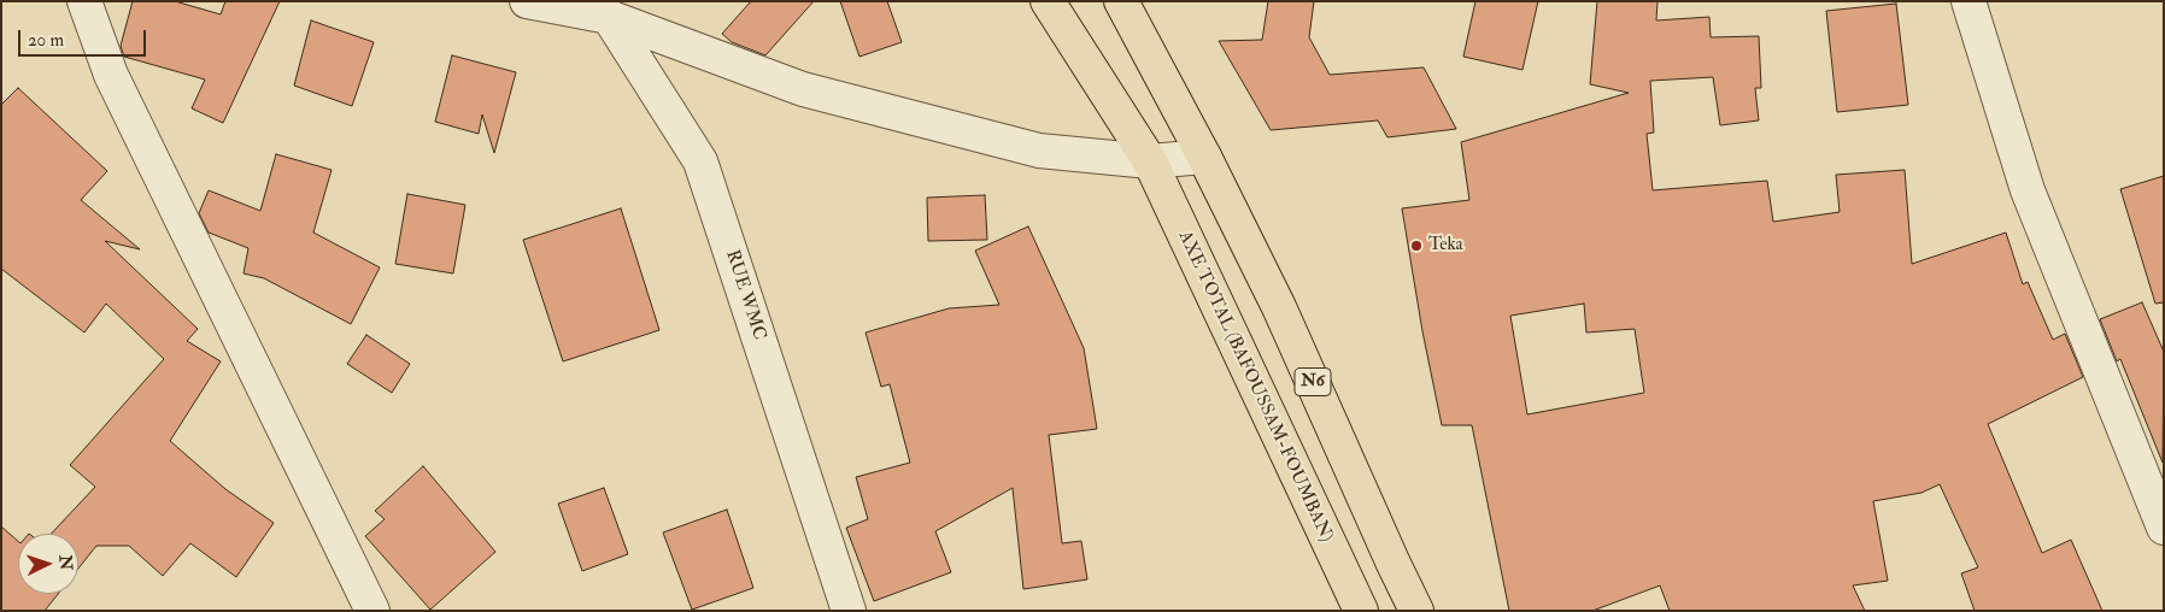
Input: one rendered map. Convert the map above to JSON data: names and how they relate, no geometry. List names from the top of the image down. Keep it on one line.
{"streets":{"highway":["N6","AXE TOTAL (BAFOUSSAM-FOUMBAN)"],"street":["RUE WMC"]},"places":["Teka"],"scale_bar":"20 m","north":"right"}
